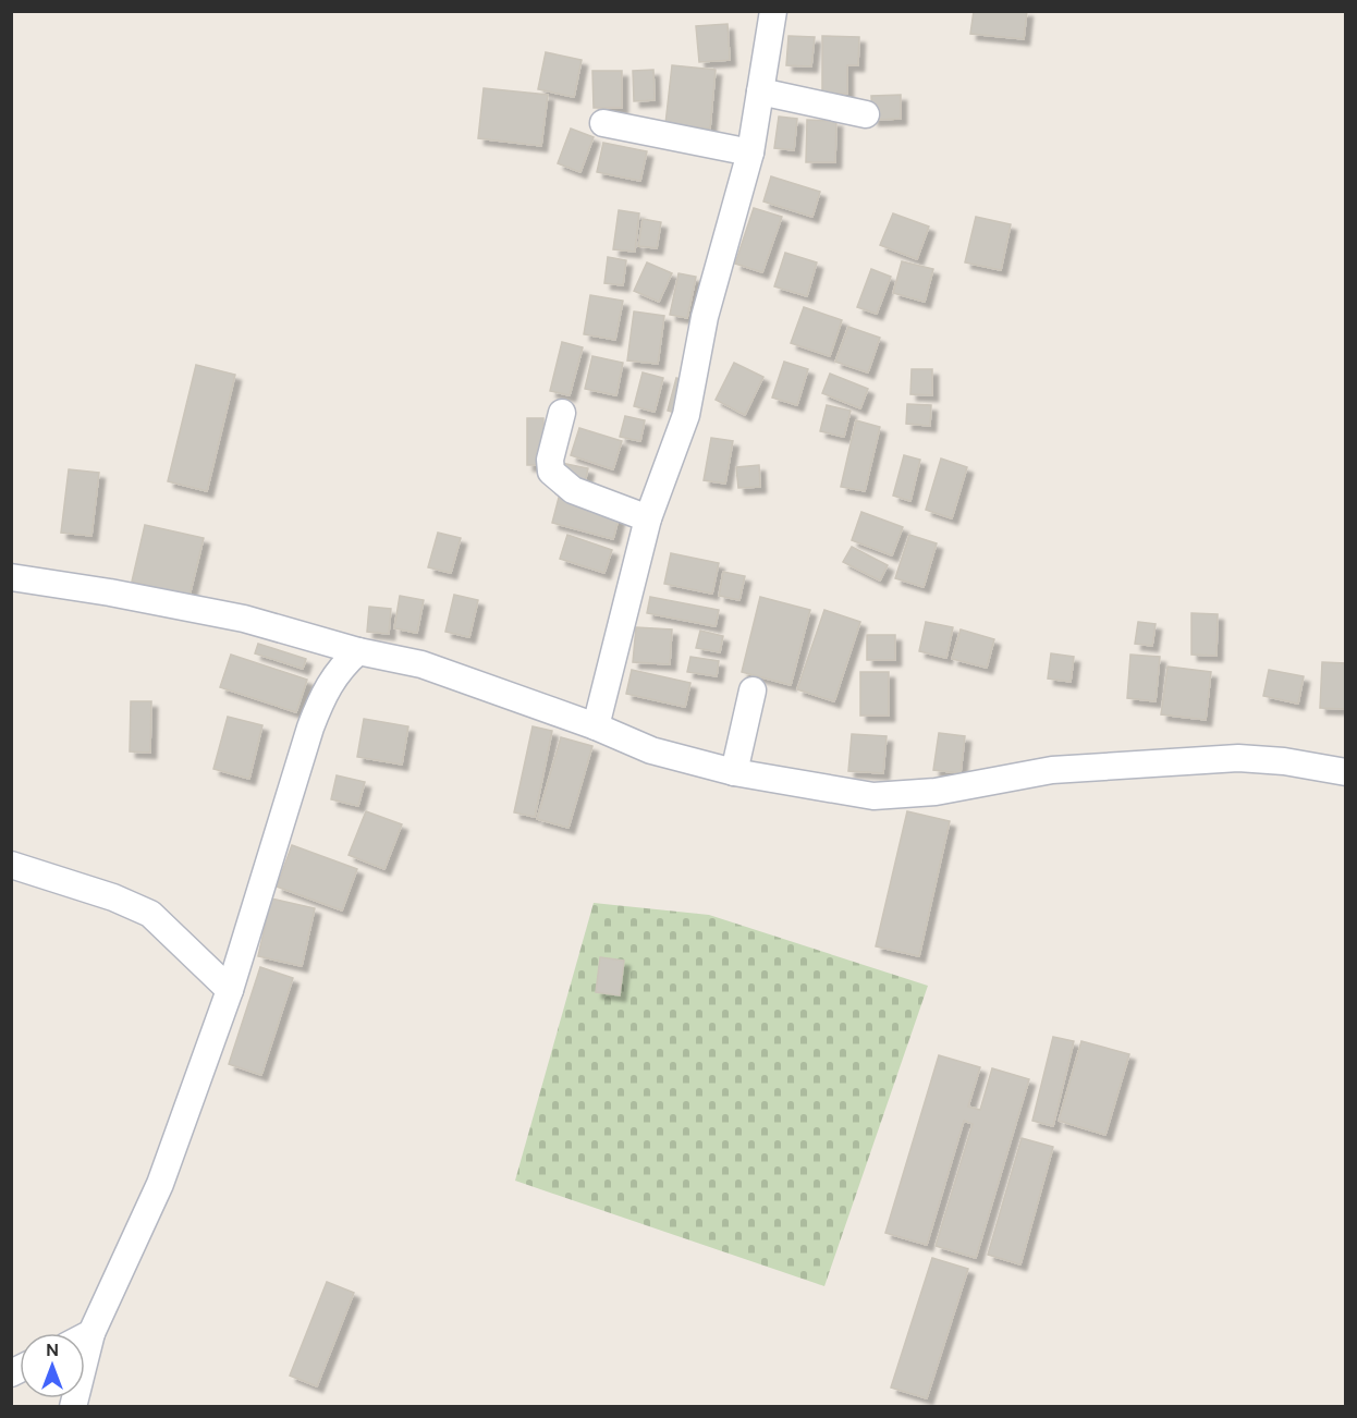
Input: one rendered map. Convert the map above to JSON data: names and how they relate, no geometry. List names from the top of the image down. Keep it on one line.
{"north":"top"}
